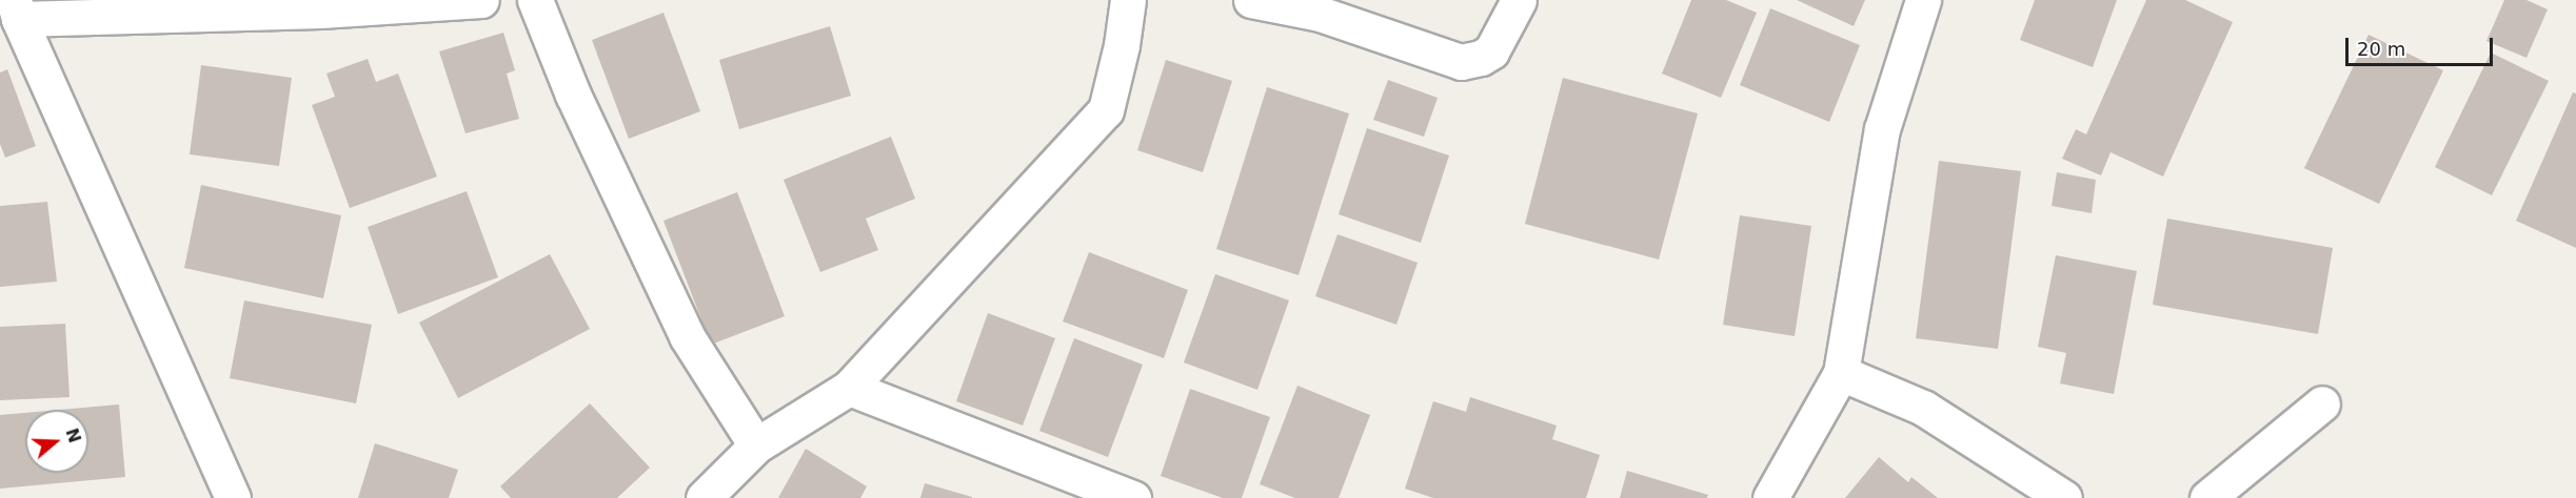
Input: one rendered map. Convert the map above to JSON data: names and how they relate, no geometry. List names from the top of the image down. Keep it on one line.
{"scale_bar":"20 m","north":"right"}
